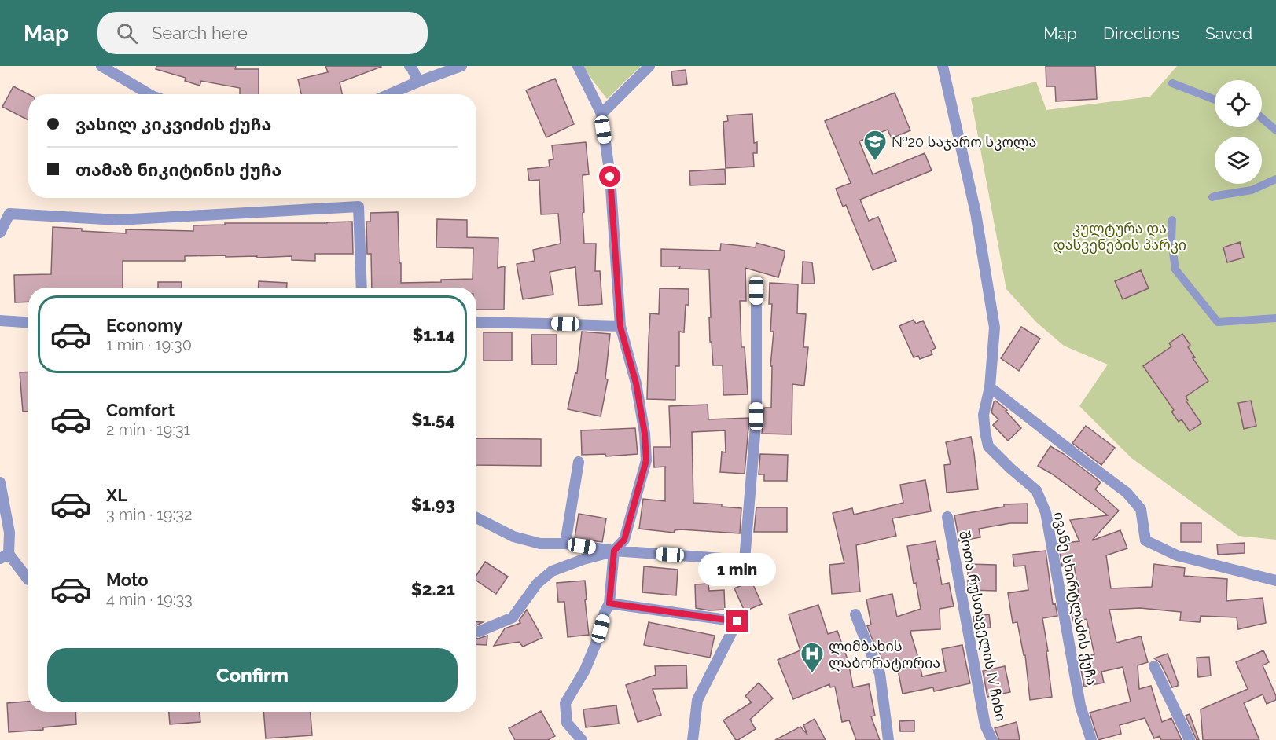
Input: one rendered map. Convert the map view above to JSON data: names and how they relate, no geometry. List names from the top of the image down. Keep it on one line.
{"streets":{"street":["ივანე სხირტლაძის ქუჩა","შოთა რუსთაველის IV ჩიხი"]},"parks":["კულტურა და დასვენების პარკი"],"places":{"school or university":["№20 საჯარო სკოლა"],"hospital":["ლიმბახის ლაბორატორია"]},"page":{"header":"Map","search":"Search here","nav":["Map","Directions","Saved"],"banner":["ვასილ კიკვიძის ქუჩა","თამაზ ნიკიტინის ქუჩა"],"list":[{"name":"Economy","note":"1 min · 19:30","value":"$1.14"},{"name":"Comfort","note":"2 min · 19:31","value":"$1.54"},{"name":"XL","note":"3 min · 19:32","value":"$1.93"},{"name":"Moto","note":"4 min · 19:33","value":"$2.21"}],"bubble":"1 min","buttons":"Confirm"}}
